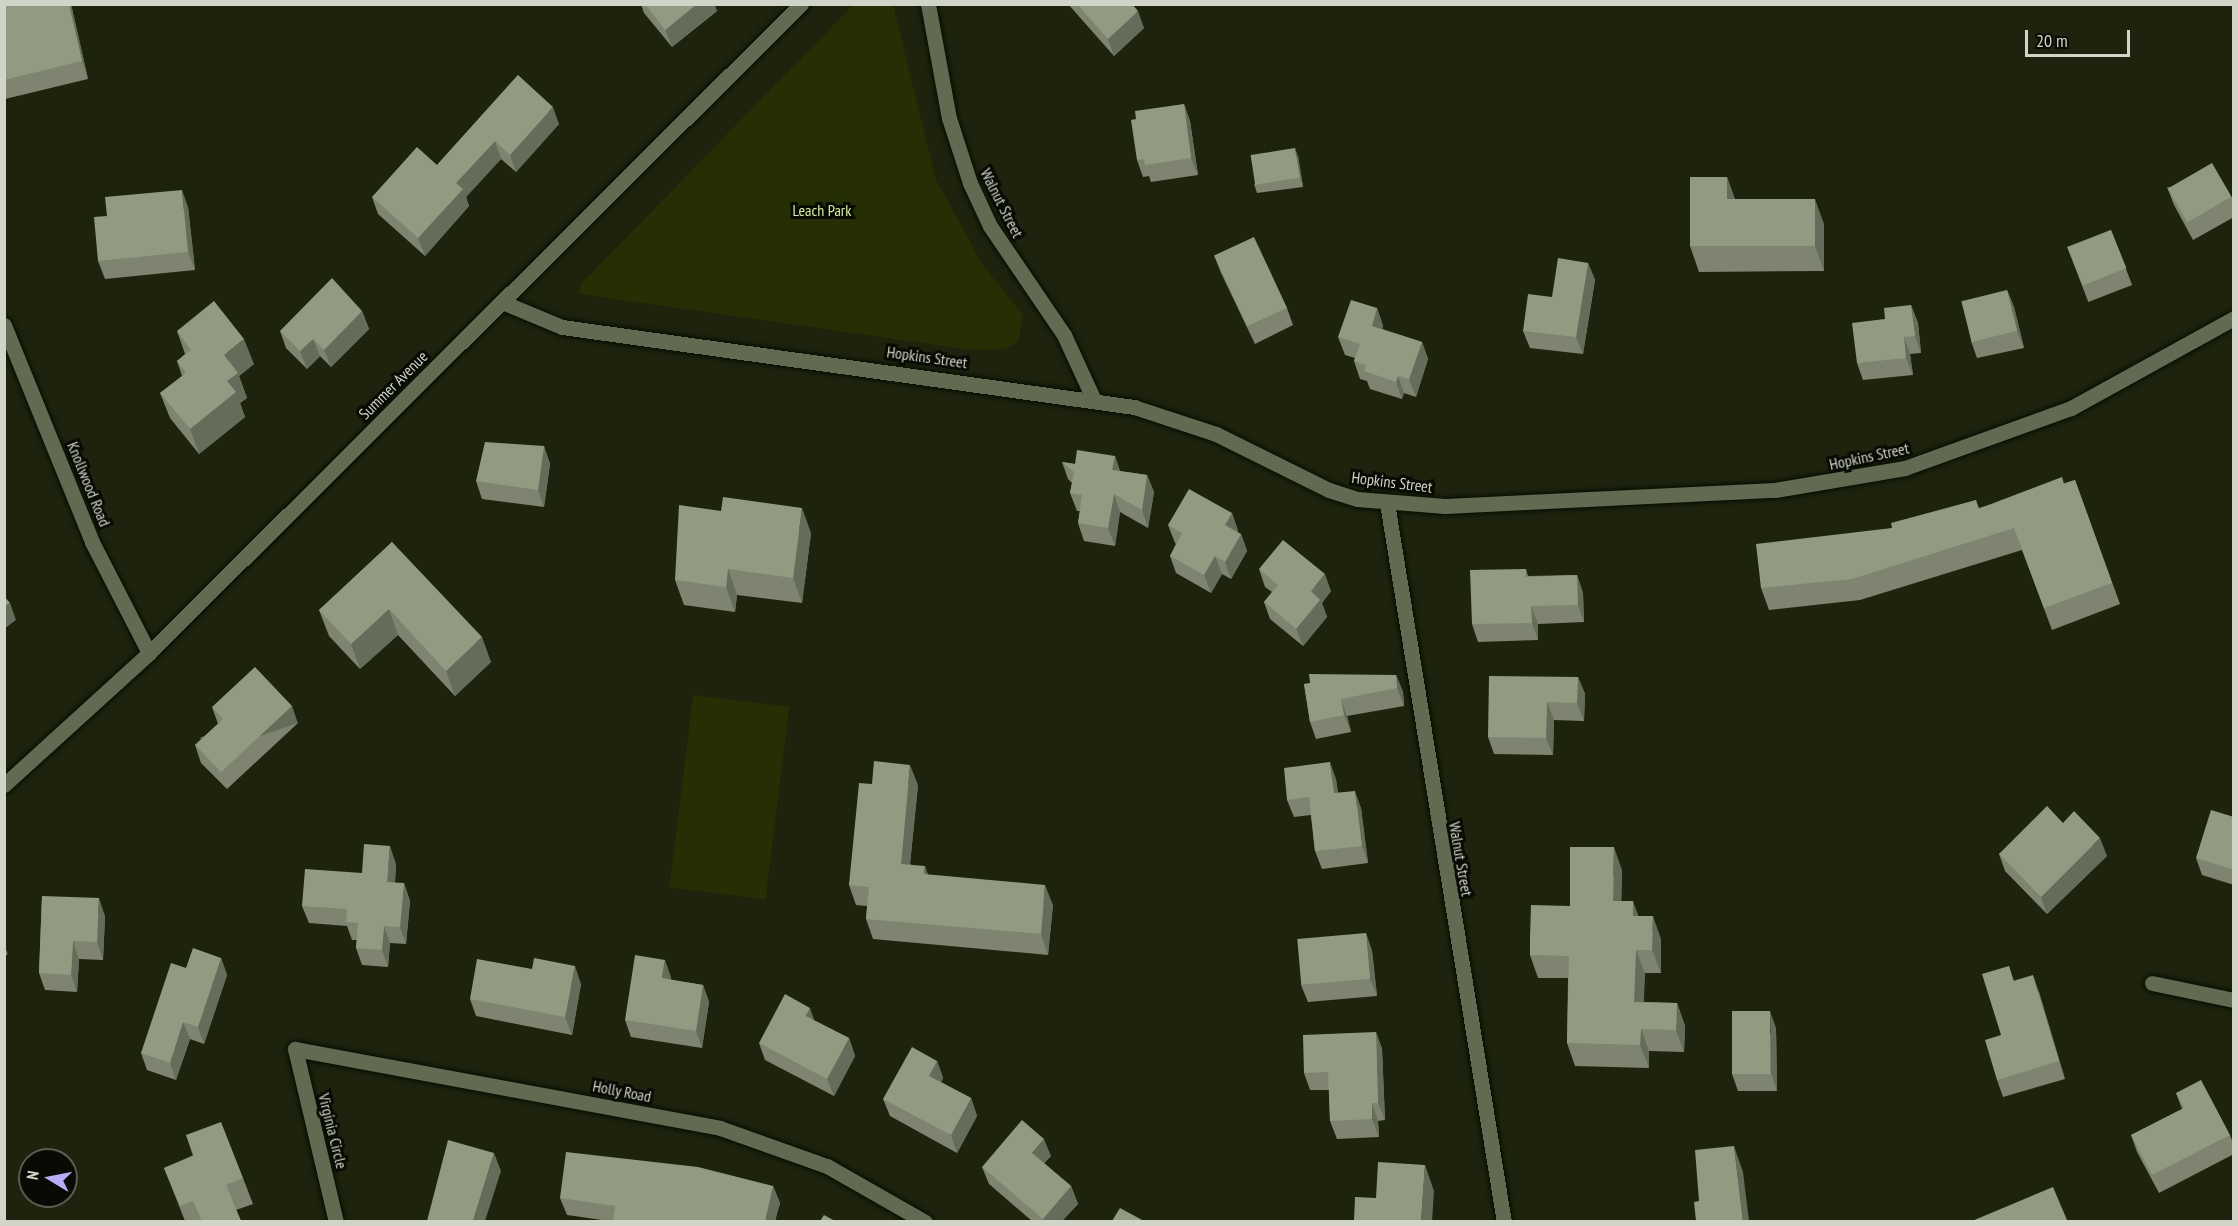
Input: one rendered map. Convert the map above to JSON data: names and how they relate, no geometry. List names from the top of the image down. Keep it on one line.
{"streets":{"street":["Walnut Street","Hopkins Street","Summer Avenue","Knollwood Road","Holly Road","Virginia Circle"]},"crossings":[["Walnut Street","Hopkins Street"],["Hopkins Street","Summer Avenue"],["Summer Avenue","Knollwood Road"],["Holly Road","Virginia Circle"]],"parks":["Leach Park"],"scale_bar":"20 m","north":"left"}
